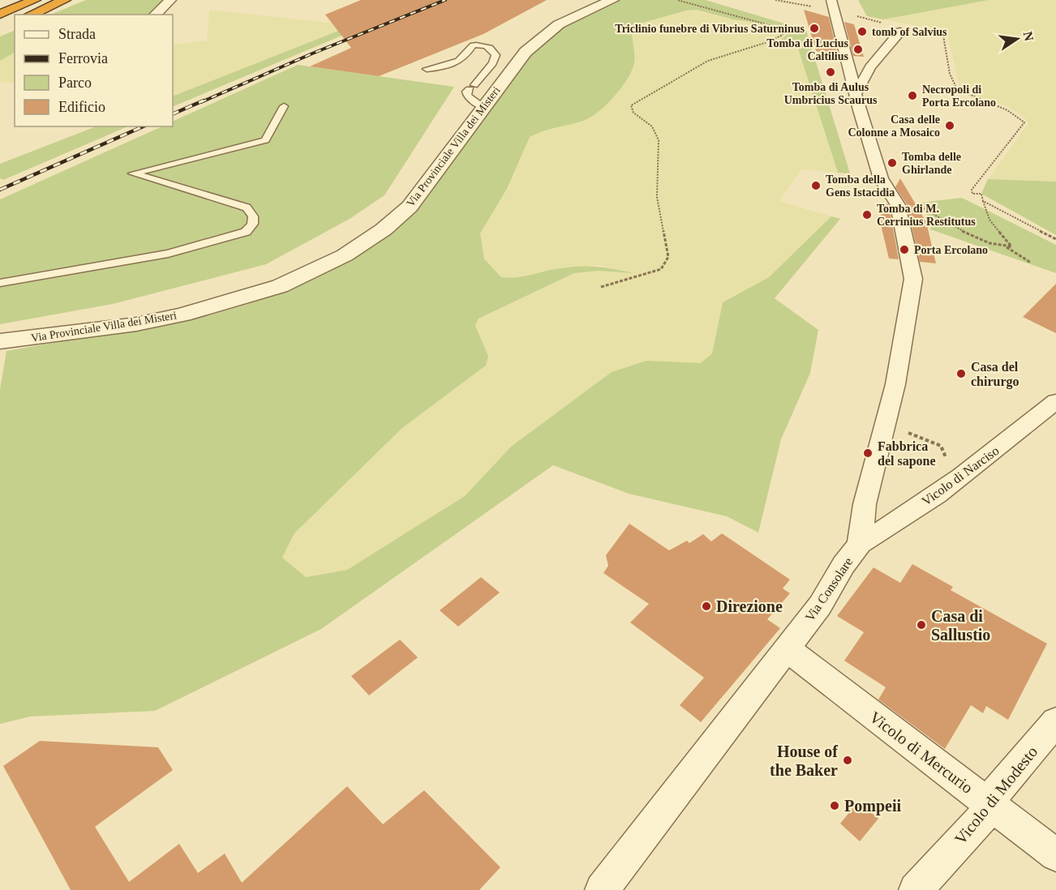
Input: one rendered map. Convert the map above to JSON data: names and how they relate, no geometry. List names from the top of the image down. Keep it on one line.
{"streets":{"street":["Via Provinciale Villa dei Misteri","Vicolo di Narciso","Via Consolare","Vicolo di Mercurio","Vicolo di Modesto"]},"crossings":[["Vicolo di Narciso","Via Consolare"],["Via Consolare","Vicolo di Mercurio"],["Vicolo di Mercurio","Vicolo di Modesto"]],"places":["Triclinio funebre di Vibrius Saturninus","tomb of Salvius","Tomba di Lucius Caltilius","Tomba di Aulus Umbricius Scaurus","Necropoli di Porta Ercolano","Casa delle Colonne a Mosaico","Tomba delle Ghirlande","Tomba della Gens Istacidia","Tomba di M. Cerrinius Restitutus","Porta Ercolano","Casa del chirurgo","Fabbrica del sapone","Direzione","Casa di Sallustio","House of the Baker","Pompeii"],"legend":["Strada","Ferrovia","Parco","Edificio"],"north":"right"}
